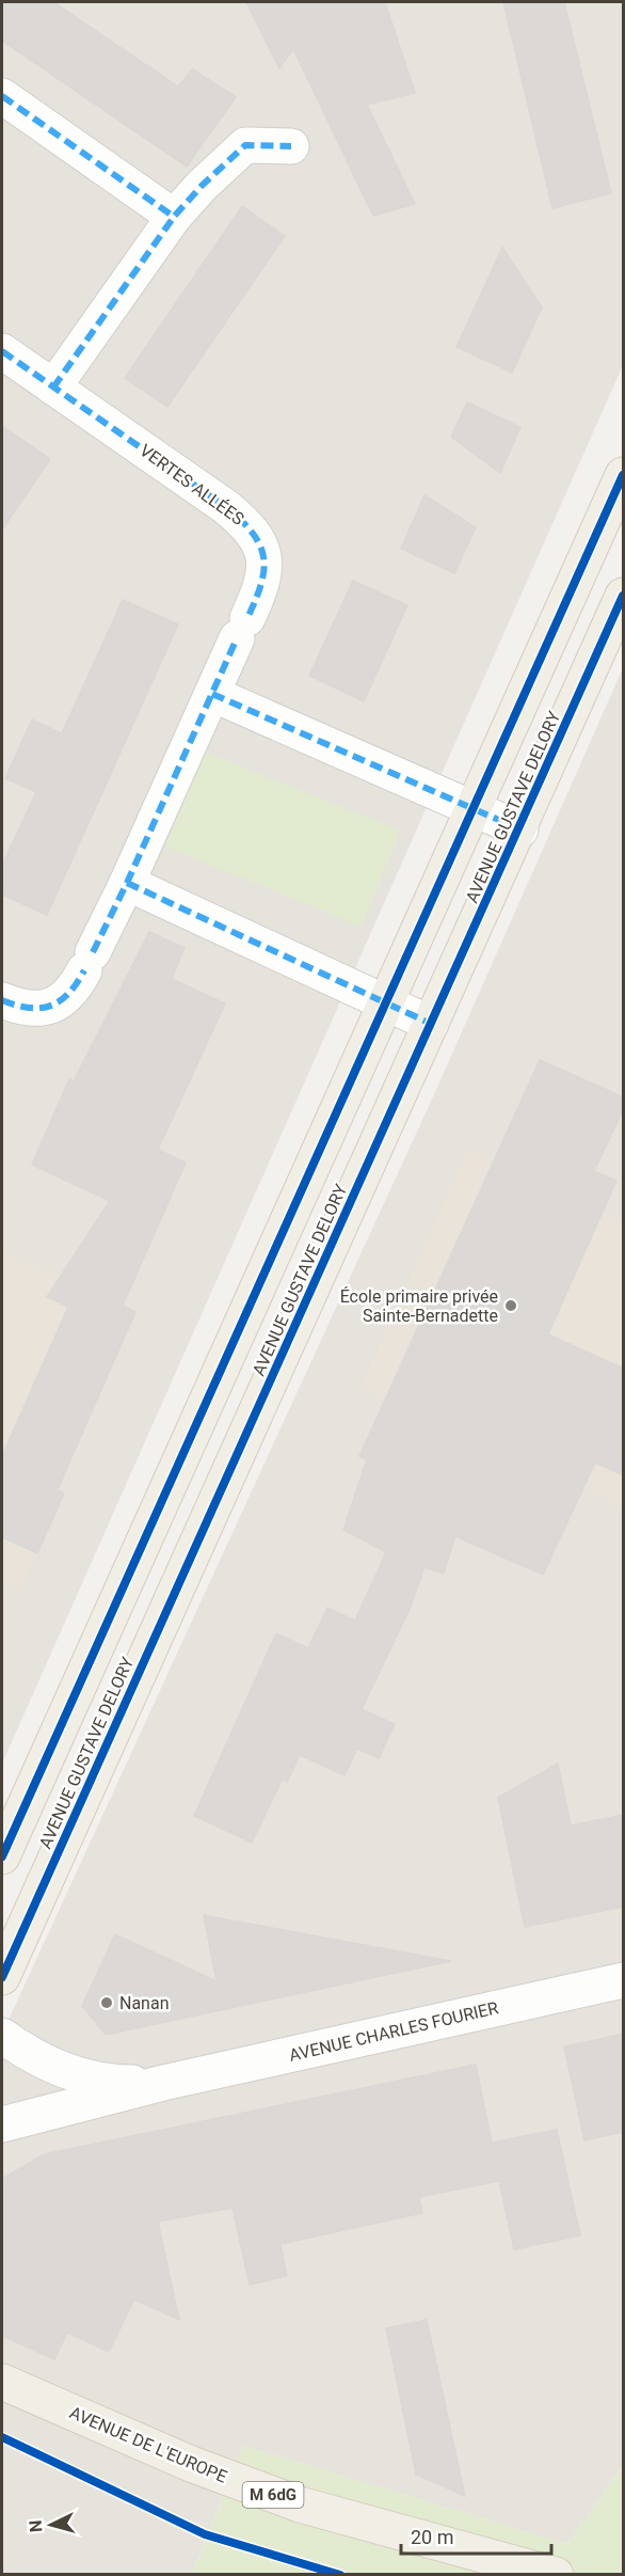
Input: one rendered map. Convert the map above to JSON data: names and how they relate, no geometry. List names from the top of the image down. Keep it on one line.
{"streets":{"main road":["AVENUE GUSTAVE DELORY","AVENUE DE L'EUROPE","M 6dG"],"street":["VERTES ALLÉES","AVENUE CHARLES FOURIER"]},"places":["École primaire privée Sainte-Bernadette","Nanan"],"scale_bar":"20 m","north":"left"}
